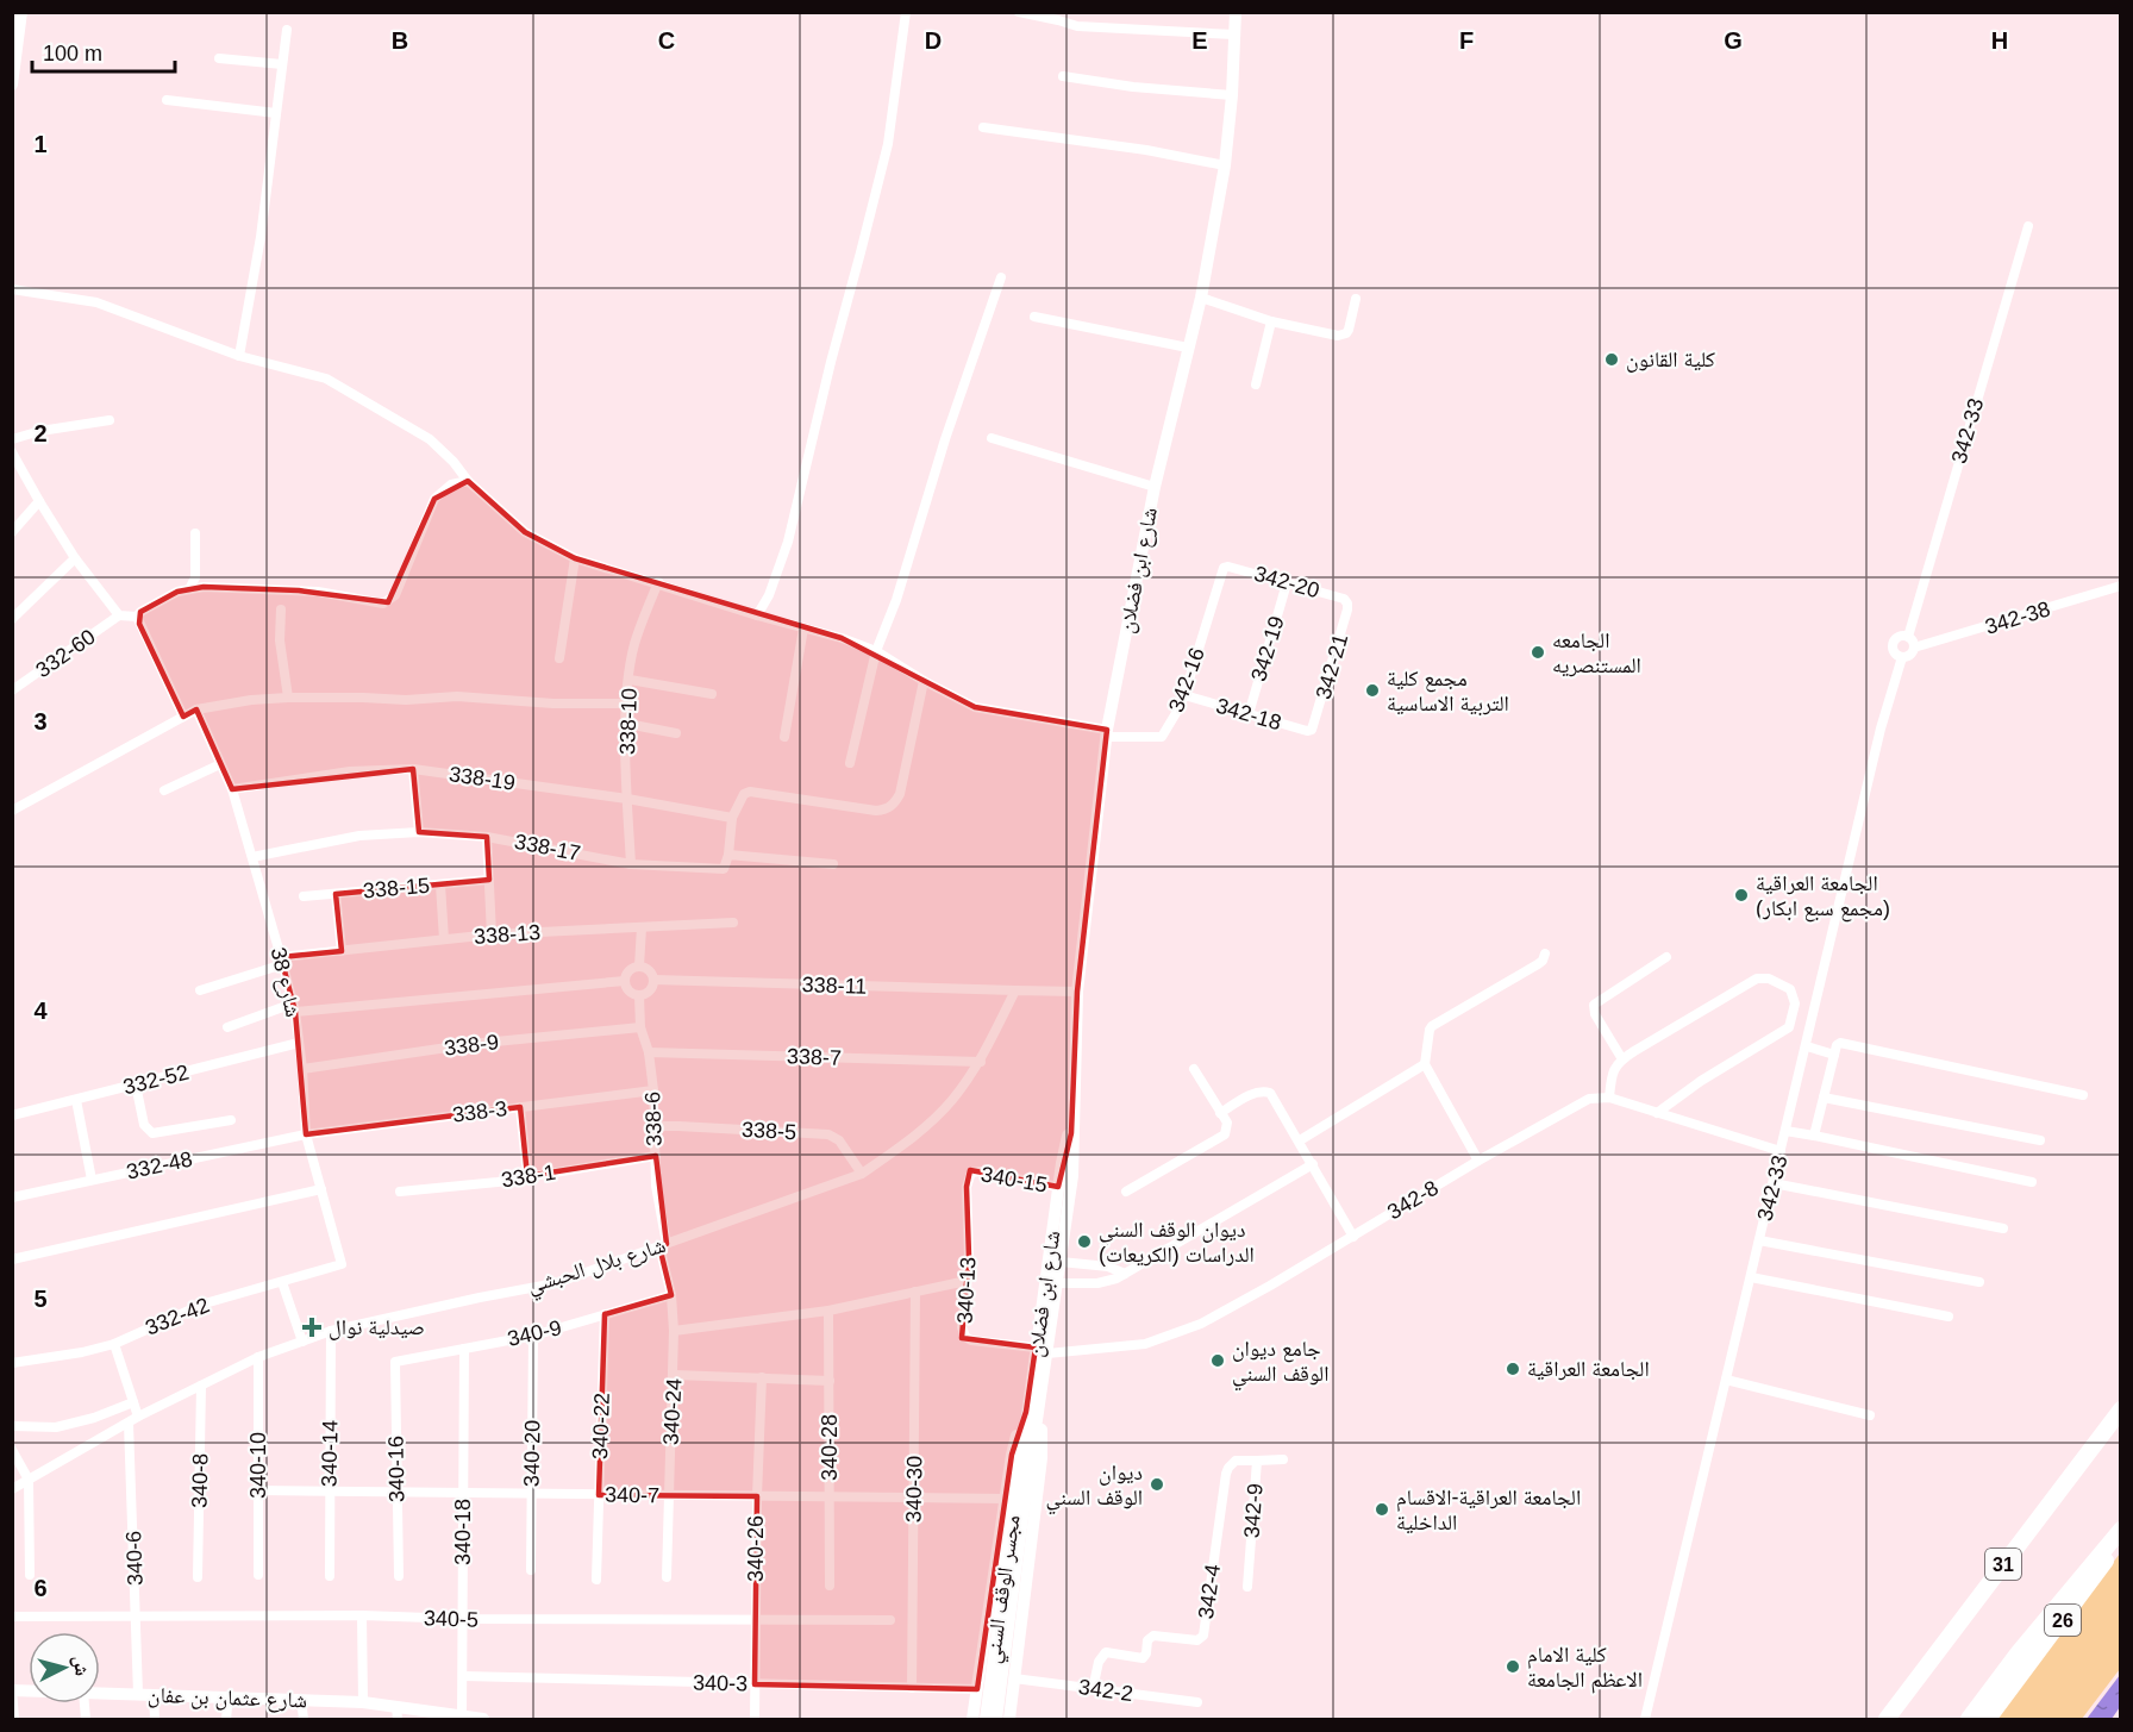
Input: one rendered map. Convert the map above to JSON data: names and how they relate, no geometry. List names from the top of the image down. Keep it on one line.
{"streets":{"highway":["31","26"],"street":["342-33","شارع ابن فضلان","342-20","342-38","342-19","332-60","342-21","342-16","342-18","338-10","338-19","338-17","338-15","338-13","شارع 38","338-11","338-9","338-7","332-52","338-3","338-6","338-5","332-48","338-1","340-15","342-8","شارع بلال الحبشي","340-13","332-42","340-9","340-24","340-22","340-28","340-14","340-20","340-10","340-16","340-8","340-30","340-7","342-9","340-18","340-26","340-6","مجسر الوقف السني","342-4","340-5","340-3","342-2","شارع عثمان بن عفان"]},"crossings":[["342-33","342-38"],["شارع ابن فضلان","342-16"],["شارع ابن فضلان","340-15"],["شارع ابن فضلان","342-8"],["شارع ابن فضلان","340-13"],["شارع ابن فضلان","مجسر الوقف السني"],["342-20","342-19"],["342-20","342-21"],["342-20","342-16"],["342-19","342-18"],["342-21","342-18"],["342-16","342-18"],["338-10","338-19"],["338-10","338-17"],["338-19","شارع 38"],["338-17","شارع 38"],["338-13","شارع 38"],["شارع 38","338-9"],["شارع 38","332-52"],["شارع 38","338-3"],["شارع 38","332-48"],["شارع 38","332-42"],["338-11","338-6"],["338-11","شارع بلال الحبشي"],["338-9","338-6"],["338-7","338-6"],["338-7","شارع بلال الحبشي"],["338-3","338-6"],["338-3","332-48"],["338-6","338-5"],["338-6","338-1"],["338-6","شارع بلال الحبشي"],["338-6","340-24"],["338-5","شارع بلال الحبشي"],["340-15","340-13"],["342-8","340-13"],["شارع بلال الحبشي","340-24"],["شارع بلال الحبشي","340-14"],["شارع بلال الحبشي","340-10"],["شارع بلال الحبشي","340-8"],["شارع بلال الحبشي","340-6"],["340-9","340-24"],["340-9","340-22"],["340-9","340-20"],["340-9","340-16"],["340-9","340-18"],["340-24","340-7"],["340-22","340-7"],["340-28","340-7"],["340-14","340-7"],["340-20","340-7"],["340-10","340-7"],["340-16","340-7"],["340-30","340-7"],["340-30","340-3"],["340-7","340-18"],["340-7","340-26"],["342-9","342-4"],["340-18","340-5"],["340-18","340-3"],["340-18","شارع عثمان بن عفان"],["340-26","340-5"],["340-26","340-3"],["340-6","340-5"],["340-6","شارع عثمان بن عفان"],["342-4","342-2"]],"places":{"other":["كلية القانون","الجامعه المستنصريه","مجمع كلية التربية الاساسية","الجامعة العراقية (مجمع سبع ابكار)","ديوان الوقف السني الدراسات (الكريعات)","جامع ديوان الوقف السني","الجامعة العراقية","ديوان الوقف السني","الجامعة العراقية-الاقسام الداخلية","كلية الامام الاعظم الجامعة"],"health":["صيدلية نوال"]},"scale_bar":"100 m","north":"right","grid":{"columns":["B","C","D","E","F","G","H"],"rows":["1","2","3","4","5","6"]}}
